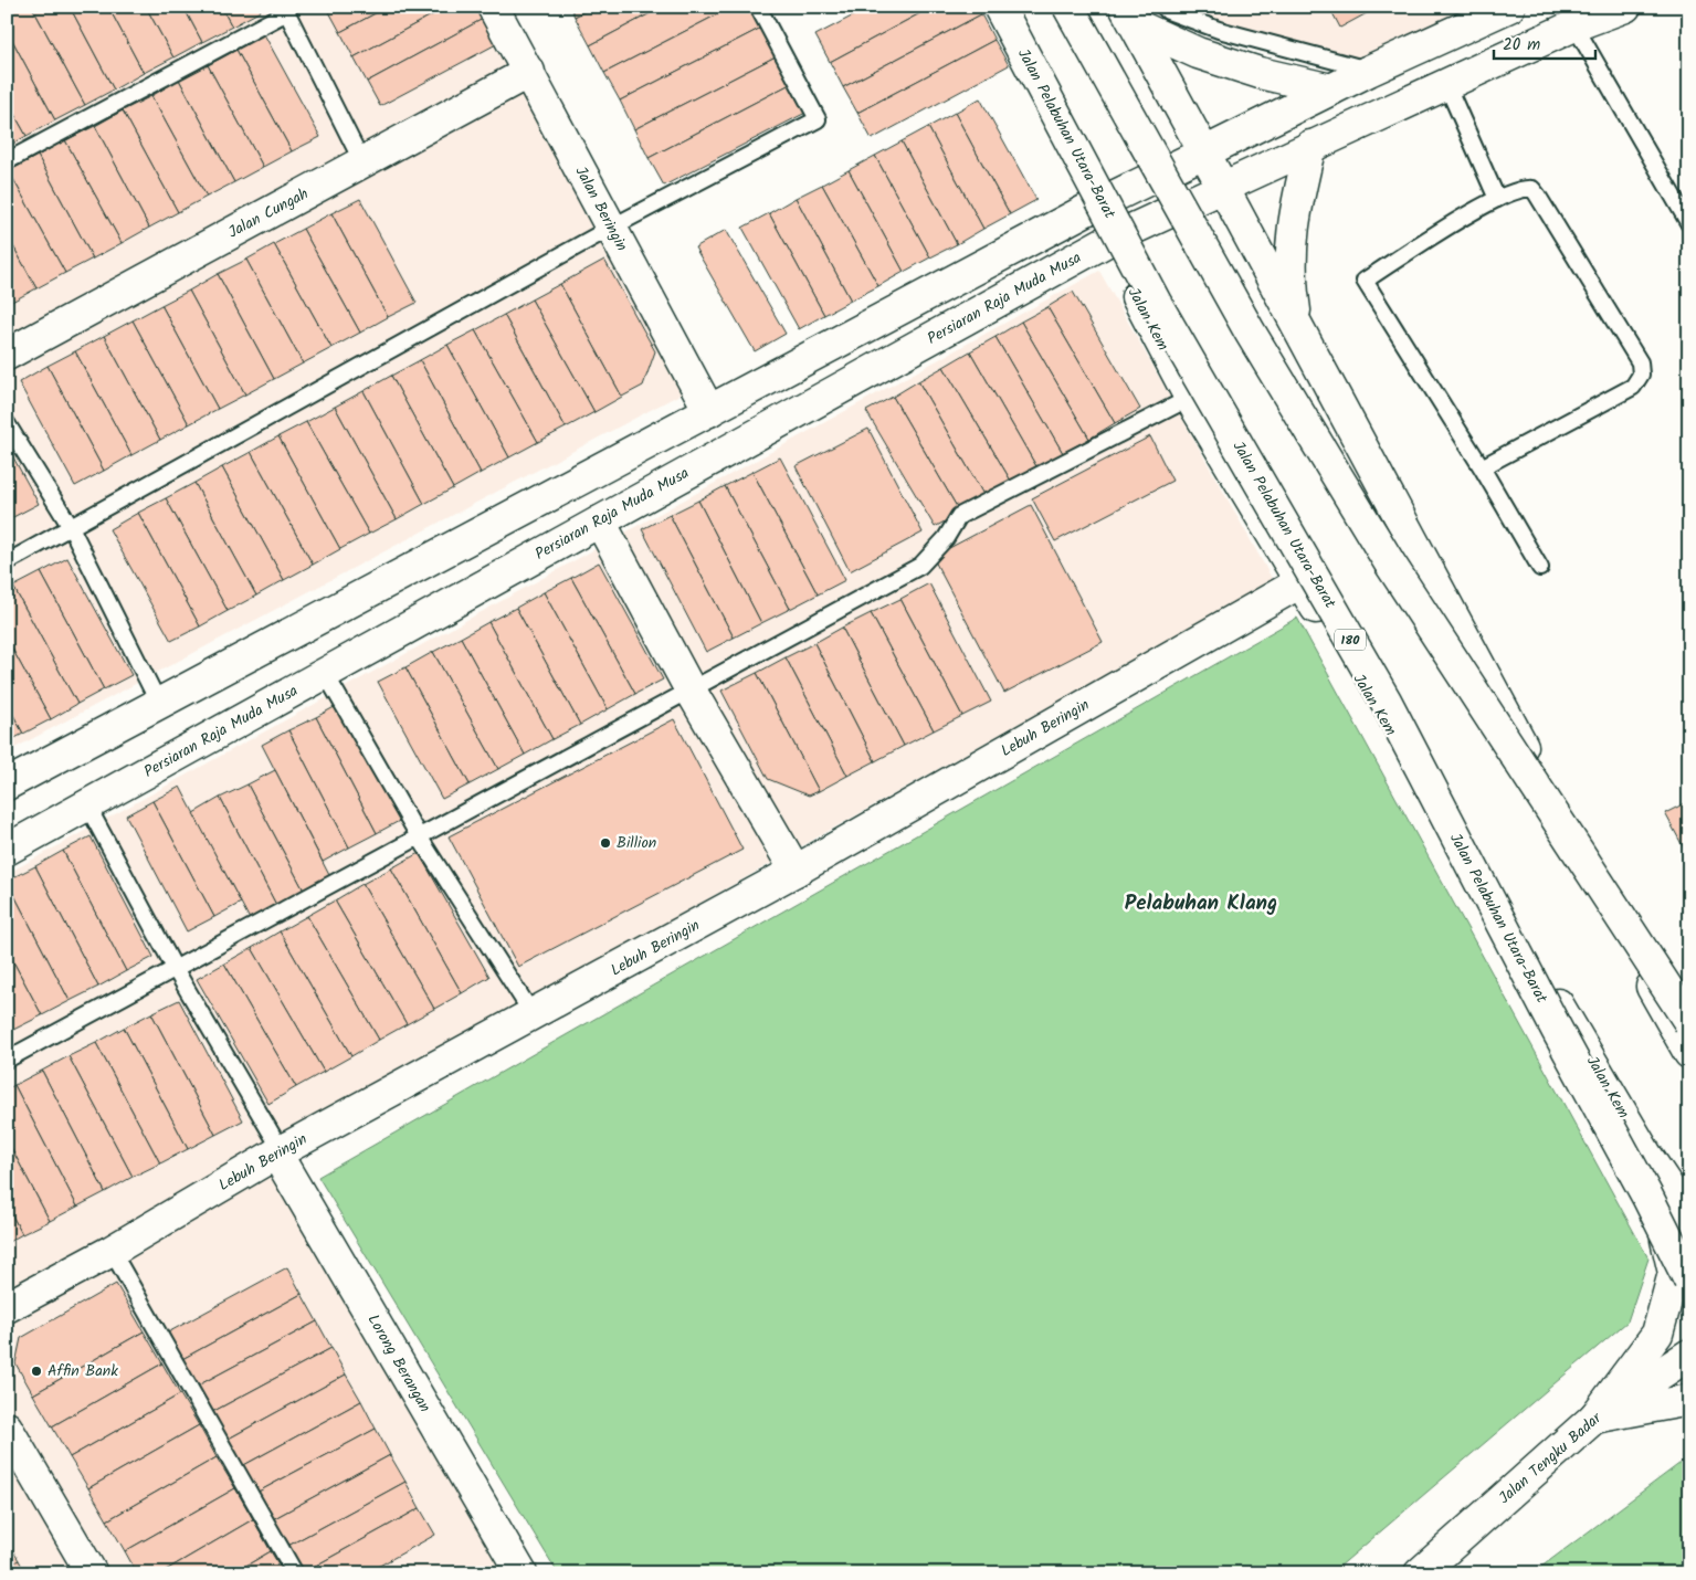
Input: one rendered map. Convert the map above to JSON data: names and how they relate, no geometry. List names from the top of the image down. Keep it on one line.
{"streets":{"main road":["Jalan Pelabuhan Utara-Barat","Jalan Beringin","Jalan Cungah","Persiaran Raja Muda Musa","Jalan Kem","180","Lebuh Beringin","Lorong Berangan","Jalan Tengku Badar"]},"crossings":[["Jalan Beringin","Jalan Cungah"],["Persiaran Raja Muda Musa","Jalan Kem"],["Jalan Kem","Lebuh Beringin"],["Lebuh Beringin","Lorong Berangan"]],"districts":["Pelabuhan Klang"],"places":["Billion","Affin Bank"],"scale_bar":"20 m"}
